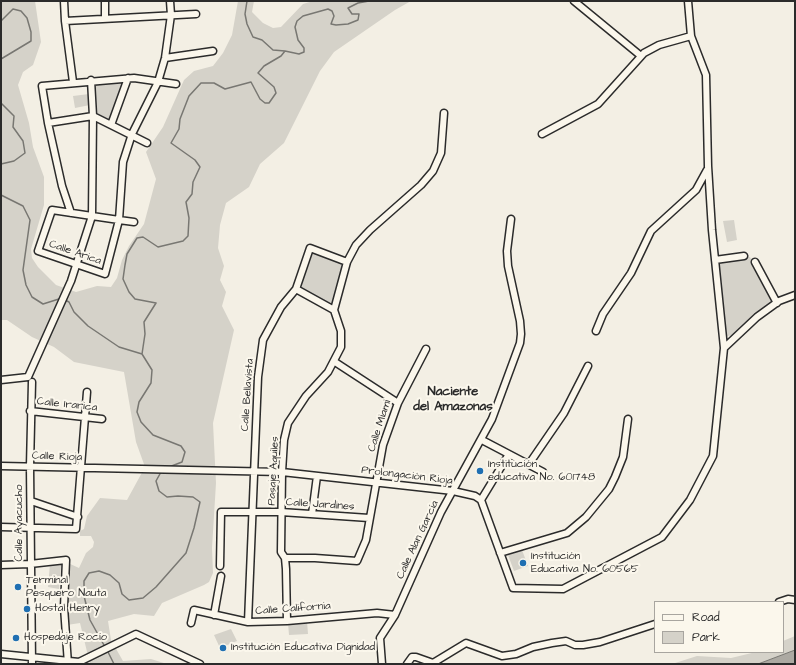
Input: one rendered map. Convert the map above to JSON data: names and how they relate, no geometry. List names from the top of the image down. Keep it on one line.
{"streets":{"street":["Calle Arica","Calle Bellavista","Calle Irarica","Calle Miami","Calle Rioja","Pasaje Aquiles","Prolongación Rioja","Calle Jardines","Calle Ayacucho","Calle Alan García","Calle California"]},"crossings":[["Calle Bellavista","Prolongación Rioja"],["Calle Bellavista","Calle Jardines"],["Calle Bellavista","Calle California"],["Calle Irarica","Calle Ayacucho"],["Calle Miami","Pasaje Aquiles"],["Calle Miami","Prolongación Rioja"],["Calle Miami","Calle Jardines"],["Calle Rioja","Prolongación Rioja"],["Calle Rioja","Calle Ayacucho"],["Pasaje Aquiles","Prolongación Rioja"],["Pasaje Aquiles","Calle Jardines"],["Pasaje Aquiles","Calle California"],["Prolongación Rioja","Calle Alan García"],["Calle Alan García","Calle California"]],"districts":["Naciente del Amazonas"],"places":["Institución educativa No. 601748","Institución Educativa No. 60565","Terminal Pesquero Nauta","Hostal Henry","Hospedaje Rocío","Institución Educativa Dignidad"],"legend":["Road","Park"]}
